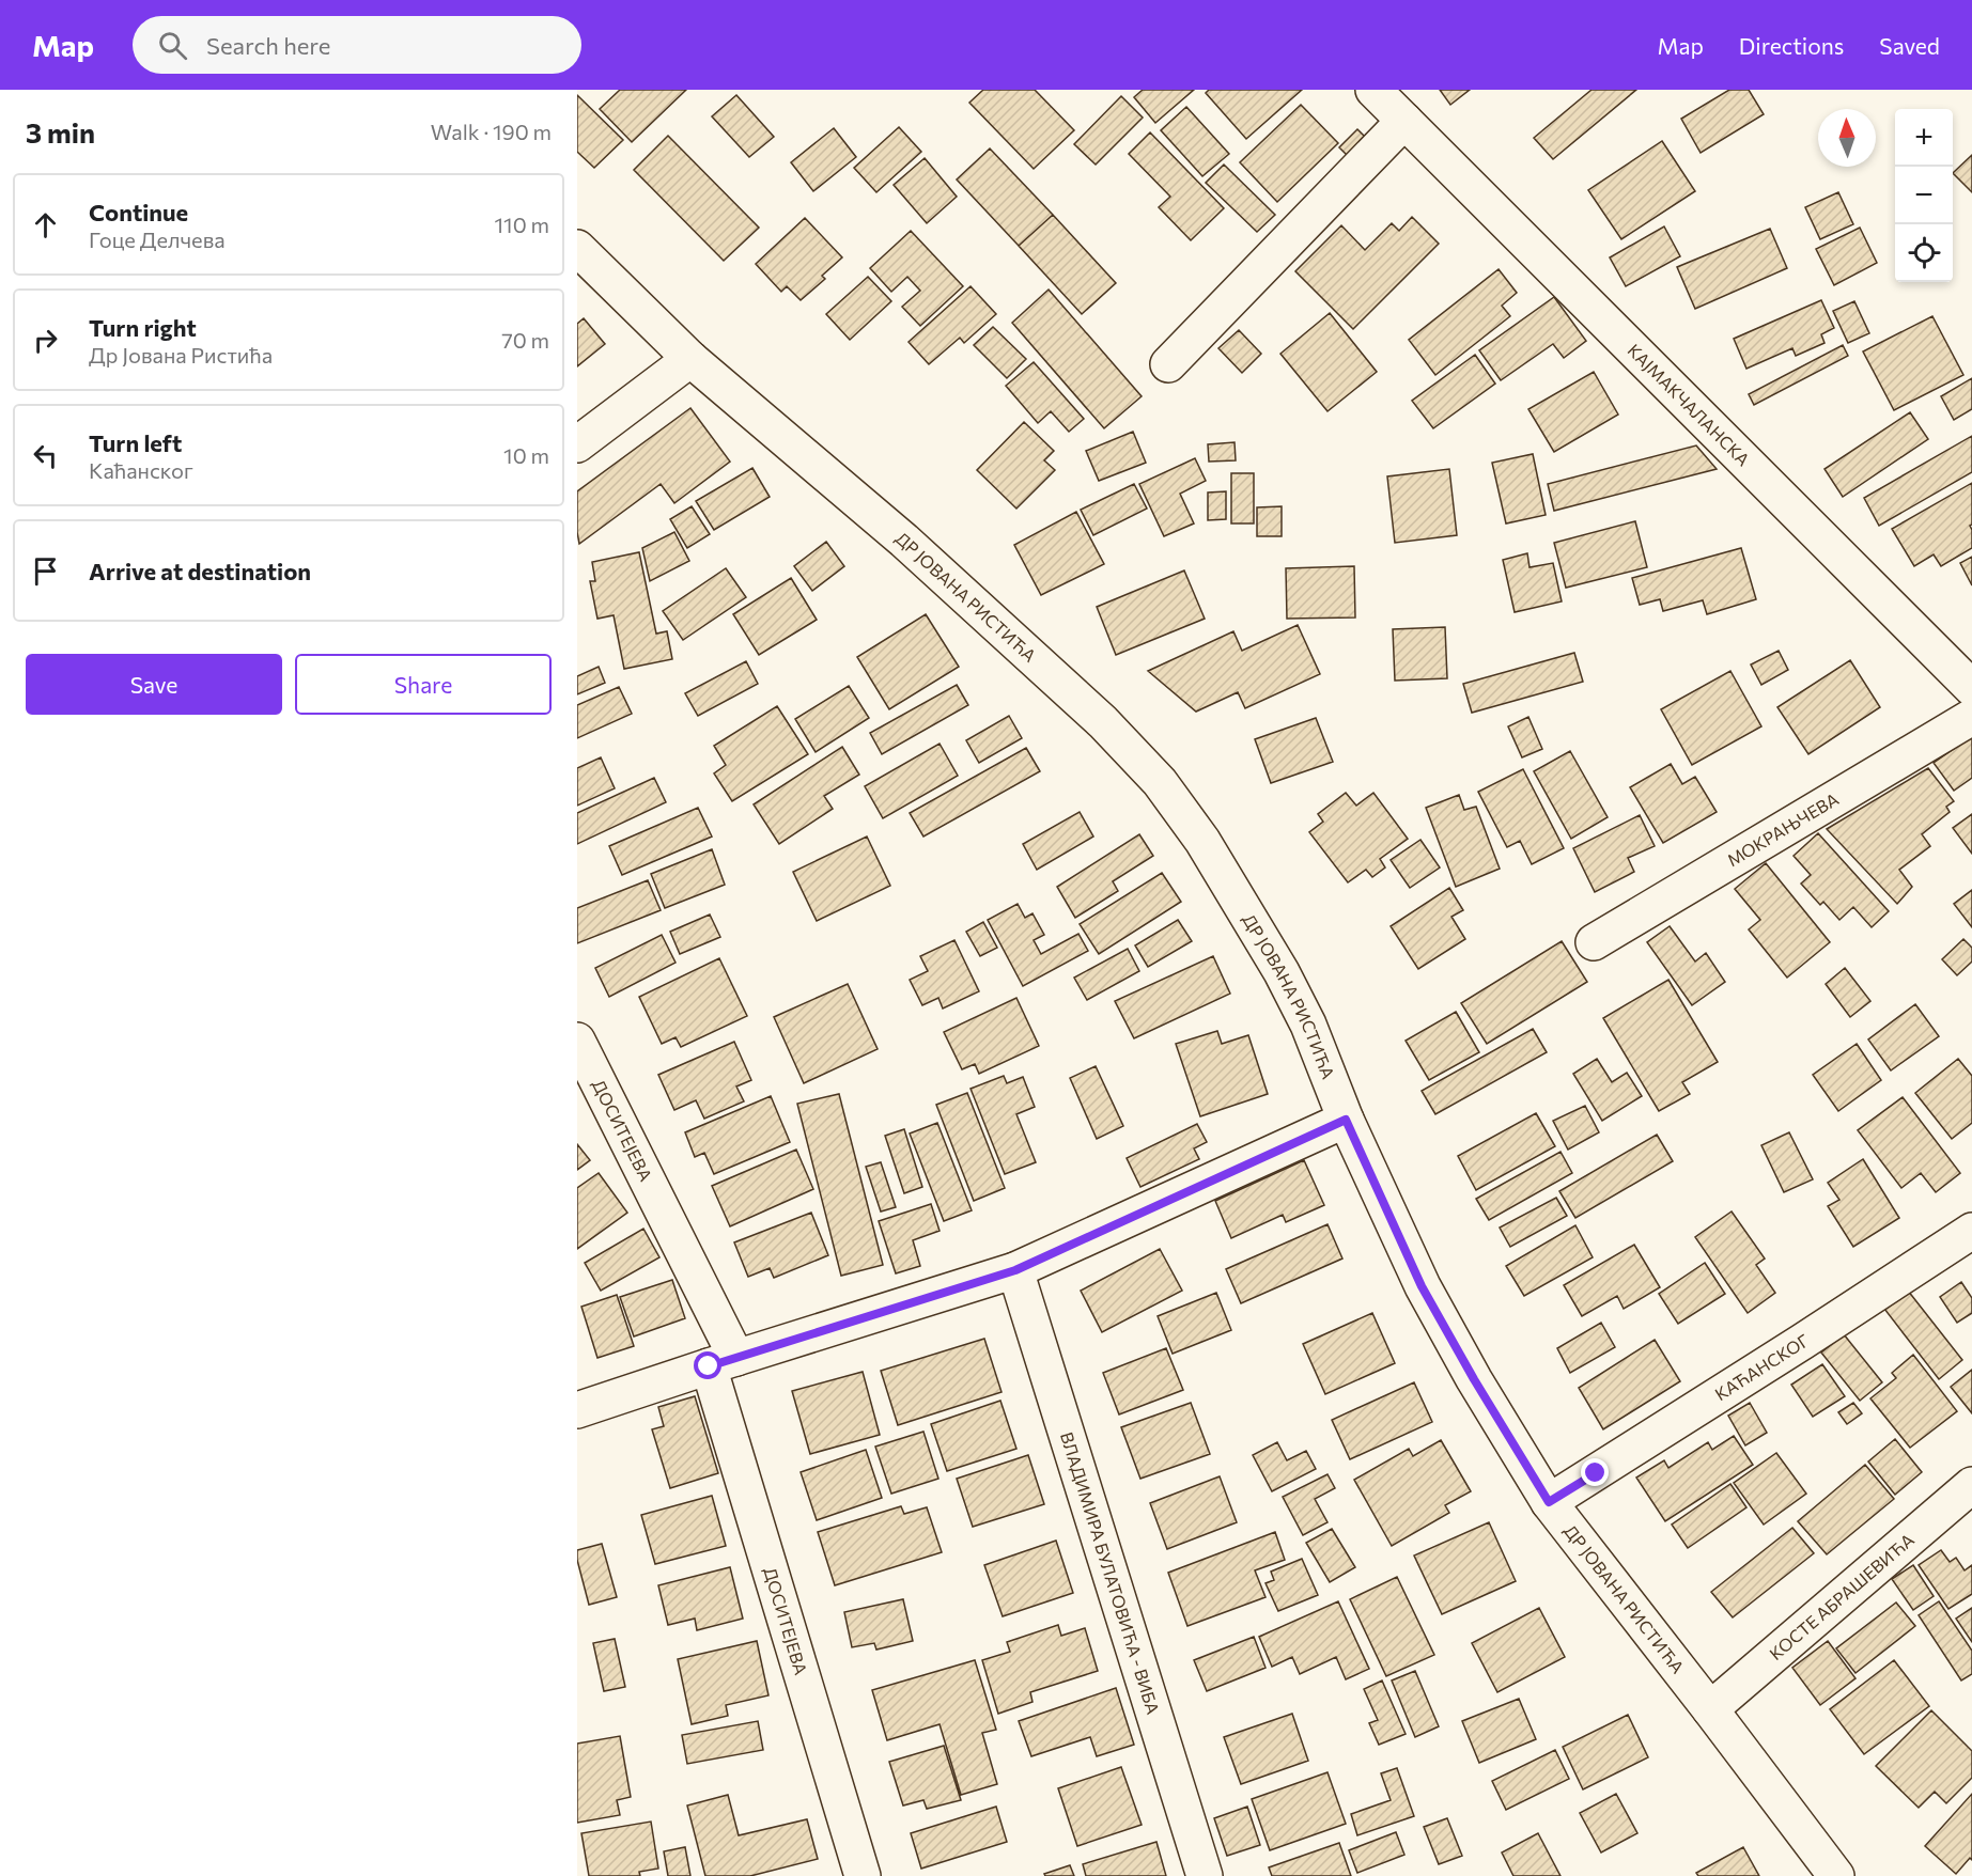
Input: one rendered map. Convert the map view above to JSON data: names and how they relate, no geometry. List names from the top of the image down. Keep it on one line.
{"streets":{"street":["КАЈМАКЧАЛАНСКА","ДР ЈОВАНА РИСТИЋА","МОКРАЊЧЕВА","ДОСИТЕЈЕВА","КАЋАНСКОГ","ВЛАДИМИРА БУЛАТОВИЋА - ВИБА","КОСТЕ АБРАШЕВИЋА"]},"crossings":[["ДР ЈОВАНА РИСТИЋА","КАЋАНСКОГ"],["ДР ЈОВАНА РИСТИЋА","КОСТЕ АБРАШЕВИЋА"]],"north":"top","page":{"header":"Map","search":"Search here","nav":["Map","Directions","Saved"],"heading":["3 min","Walk · 190 m"],"map_buttons":["+","−"],"list":[["Continue","Гоце Делчева","110 m"],["Turn right","Др Јована Ристића","70 m"],["Turn left","Каћанског","10 m"],"Arrive at destination"],"buttons":["Save","Share"]}}
